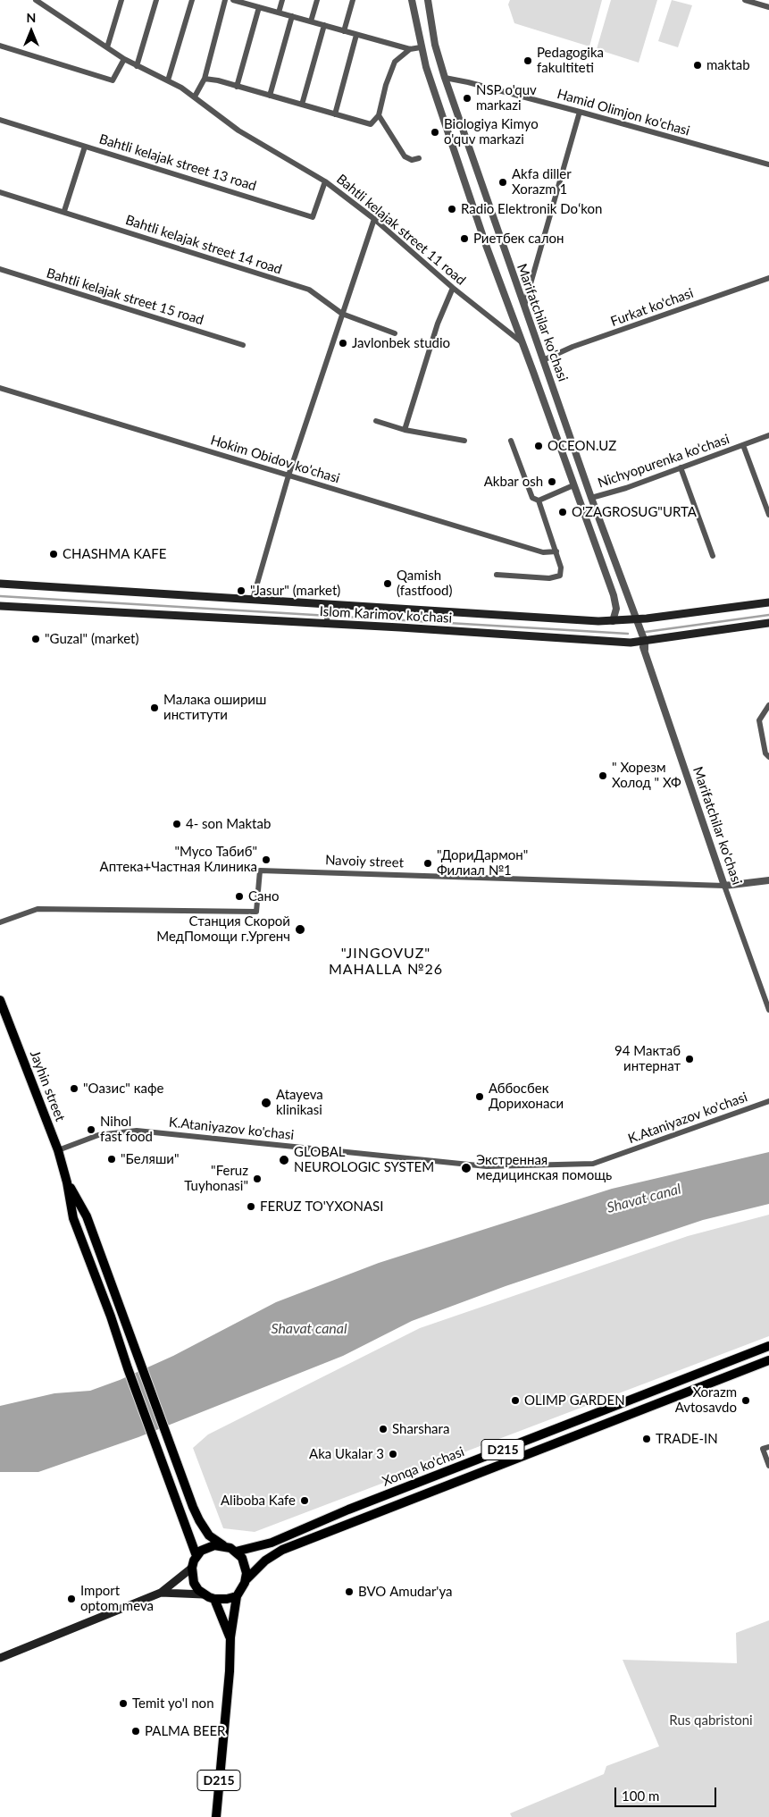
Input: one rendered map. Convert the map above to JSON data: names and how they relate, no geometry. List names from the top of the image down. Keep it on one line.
{"streets":{"main road":["Islom Karimov ko'chasi","Jayhin street","D215","Xonqa ko'chasi"],"street":["Hamid Olimjon ko'chasi","Bahtli kelajak street 13 road","Bahtli kelajak street 11 road","Bahtli kelajak street 14 road","Bahtli kelajak street 15 road","Furkat ko'chasi","Marifatchilar ko'chasi","Hokim Obidov ko'chasi","Nichyopurenka ko'chasi","Navoiy street","K.Ataniyazov ko'chasi"]},"crossings":[["Hamid Olimjon ko'chasi","Marifatchilar ko'chasi"],["Bahtli kelajak street 13 road","Bahtli kelajak street 11 road"],["Bahtli kelajak street 11 road","Marifatchilar ko'chasi"],["Furkat ko'chasi","Marifatchilar ko'chasi"],["Marifatchilar ko'chasi","Nichyopurenka ko'chasi"],["Marifatchilar ko'chasi","Islom Karimov ko'chasi"],["Marifatchilar ko'chasi","Navoiy street"],["Jayhin street","K.Ataniyazov ko'chasi"],["Jayhin street","D215"],["Jayhin street","Xonqa ko'chasi"],["D215","Xonqa ko'chasi"]],"districts":["\"JINGOVUZ\" MAHALLA №26"],"water":["Shavat canal"],"parks":["Rus qabristoni"],"places":["Pedagogika fakultiteti","maktab","NSP o'quv markazi","Biologiya Kimyo o'quv markazi","Akfa diller Xorazm 1","Radio Elektronik Doʻkon","Риетбек салон","Javlonbek studio","OCEON.UZ","Akbar osh","O'ZAGROSUG\"URTA","CHASHMA KAFE","Qamish (fastfood)","\"Jasur\" (market)","\"Guzal\" (market)","Малака ошириш институти","\" Хорезм Холод \" ХФ","4- son Maktab","\"Мусо Табиб\" Аптека+Частная Клиника","\"ДориДармон\" Филиал №1","Сано","Станция Скорой МедПомощи г.Ургенч","94 Мактаб интернат","\"Оазис\" кафе","Аббосбек Дорихонаси","Atayeva klinikasi","Nihol fast food","\"Беляши\"","GLOBAL NEUROLOGIC SYSTEM","Экстренная медицинская помощь","\"Feruz Tuyhonasi\"","FERUZ TO'YXONASI","OLIMP GARDEN","Xorazm Avtosavdo","Sharshara","TRADE-IN","Aka Ukalar 3","Aliboba Kafe","BVO Amudar'ya","Import optom meva","Temit yo'l non","PALMA BEER"],"scale_bar":"100 m","north":"top"}
